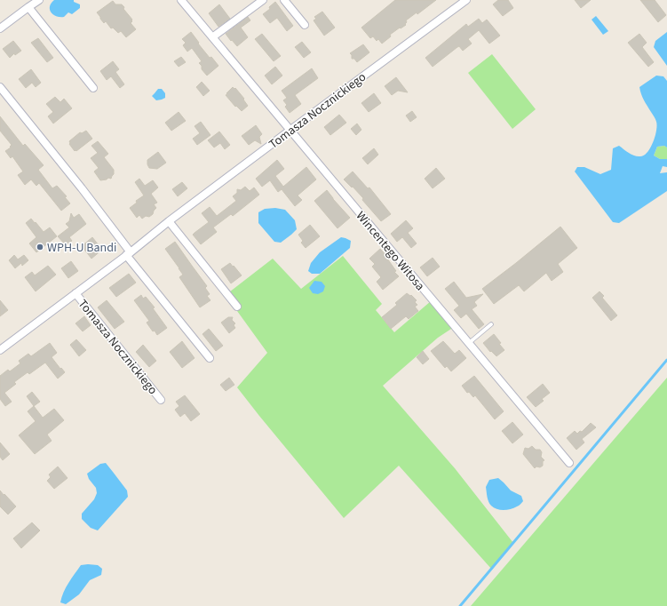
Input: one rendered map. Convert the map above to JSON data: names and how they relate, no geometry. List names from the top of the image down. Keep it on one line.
{"streets":{"street":["Tomasza Nocznickiego","Wincentego Witosa"]},"crossings":[["Tomasza Nocznickiego","Wincentego Witosa"]],"places":["WPH-U Bandi"]}
